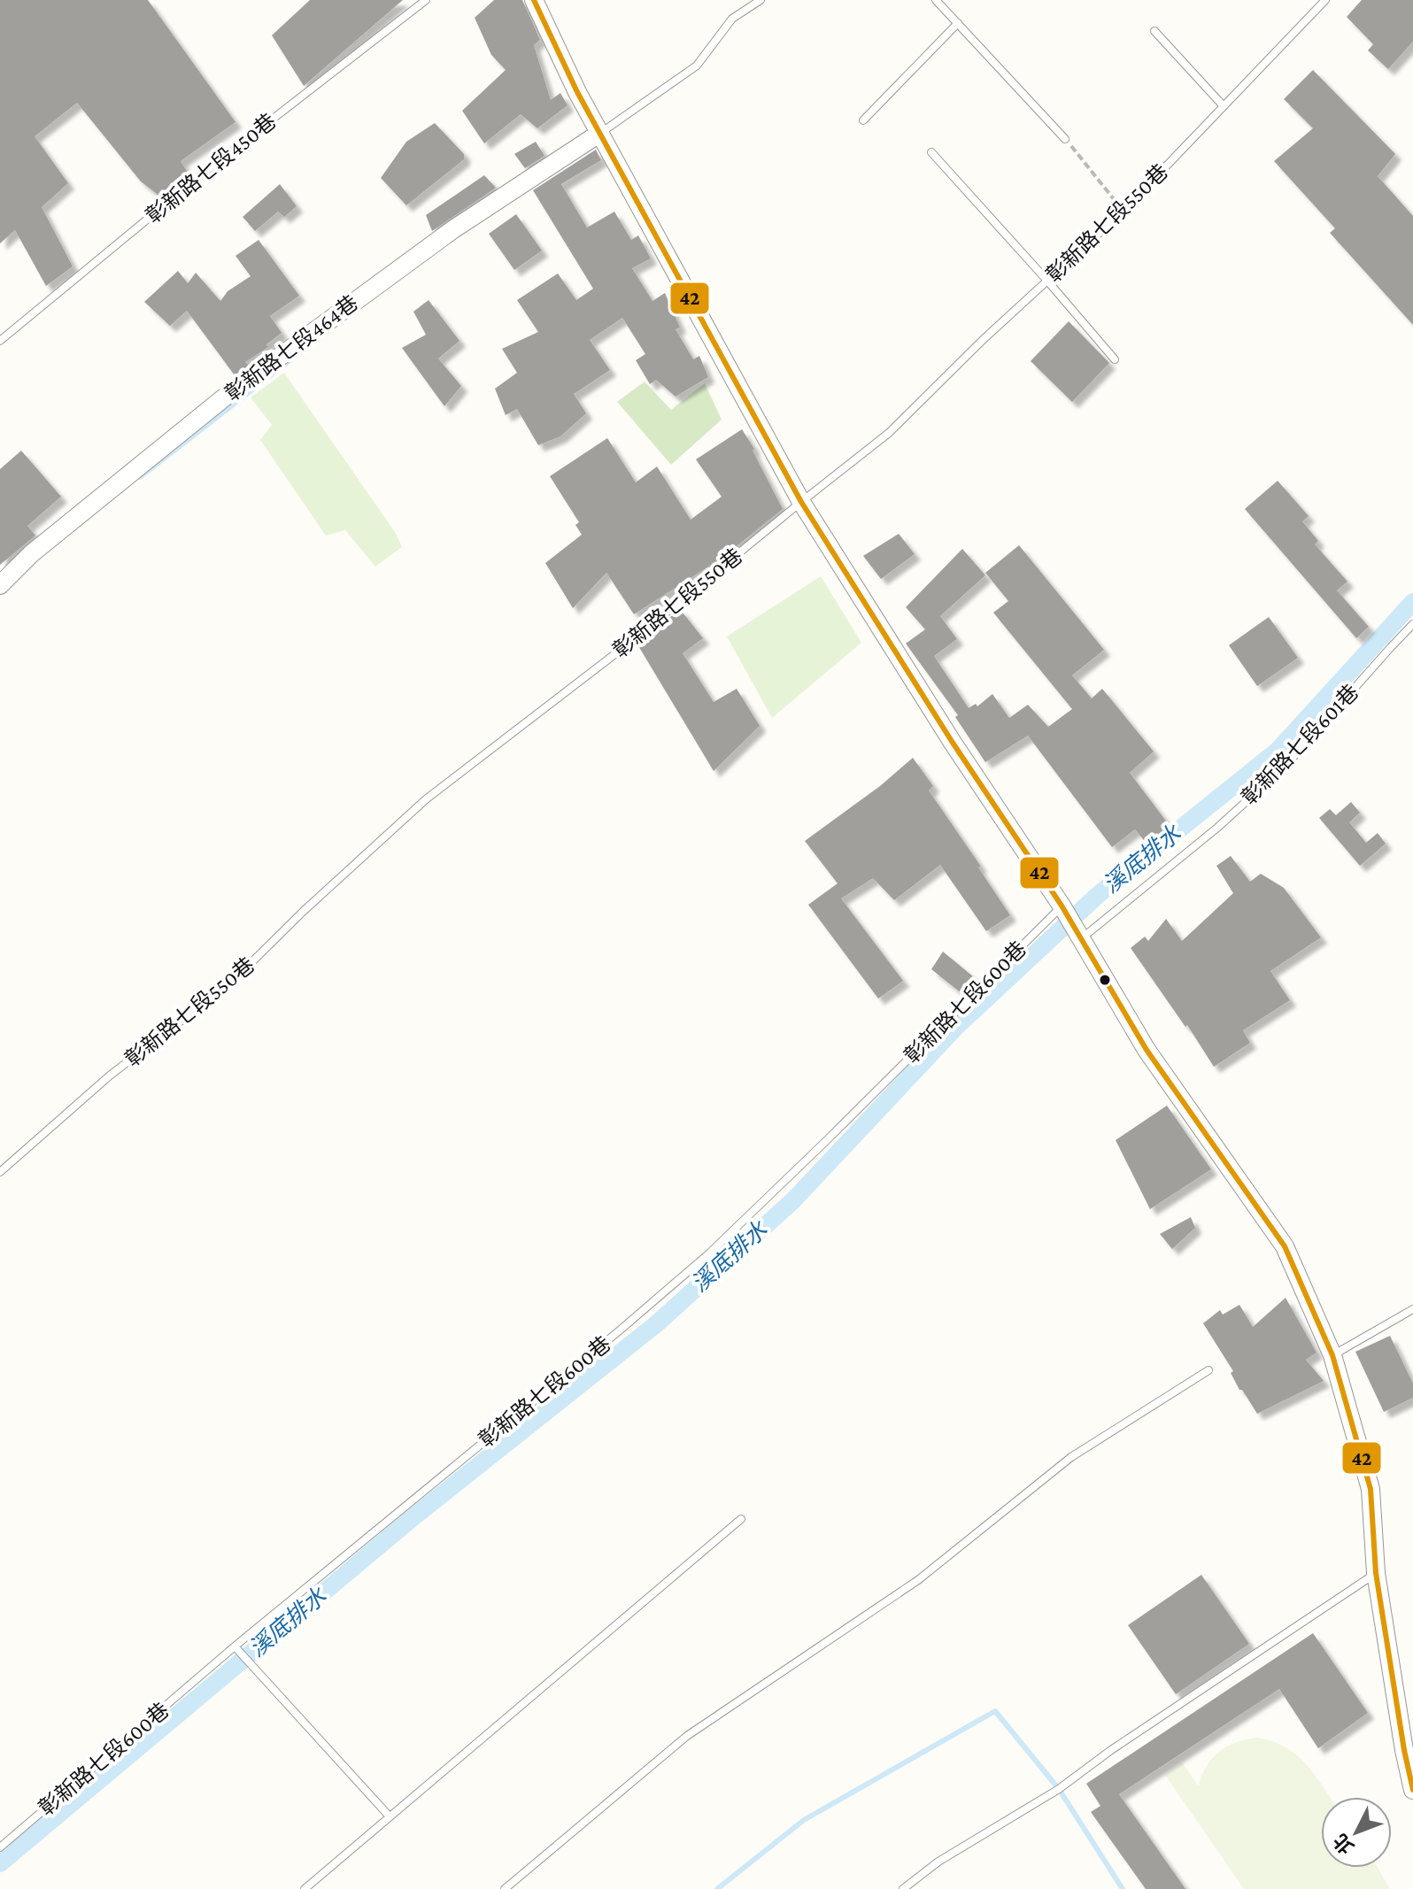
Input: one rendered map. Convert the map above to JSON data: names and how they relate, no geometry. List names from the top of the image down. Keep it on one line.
{"streets":{"street":["彰新路七段464巷"],"lane":["彰新路七段450巷","彰新路七段550巷","彰新路七段601巷","彰新路七段600巷"]},"water":["溪底排水"],"lines":["transit line 42"],"north":"bottom left"}
